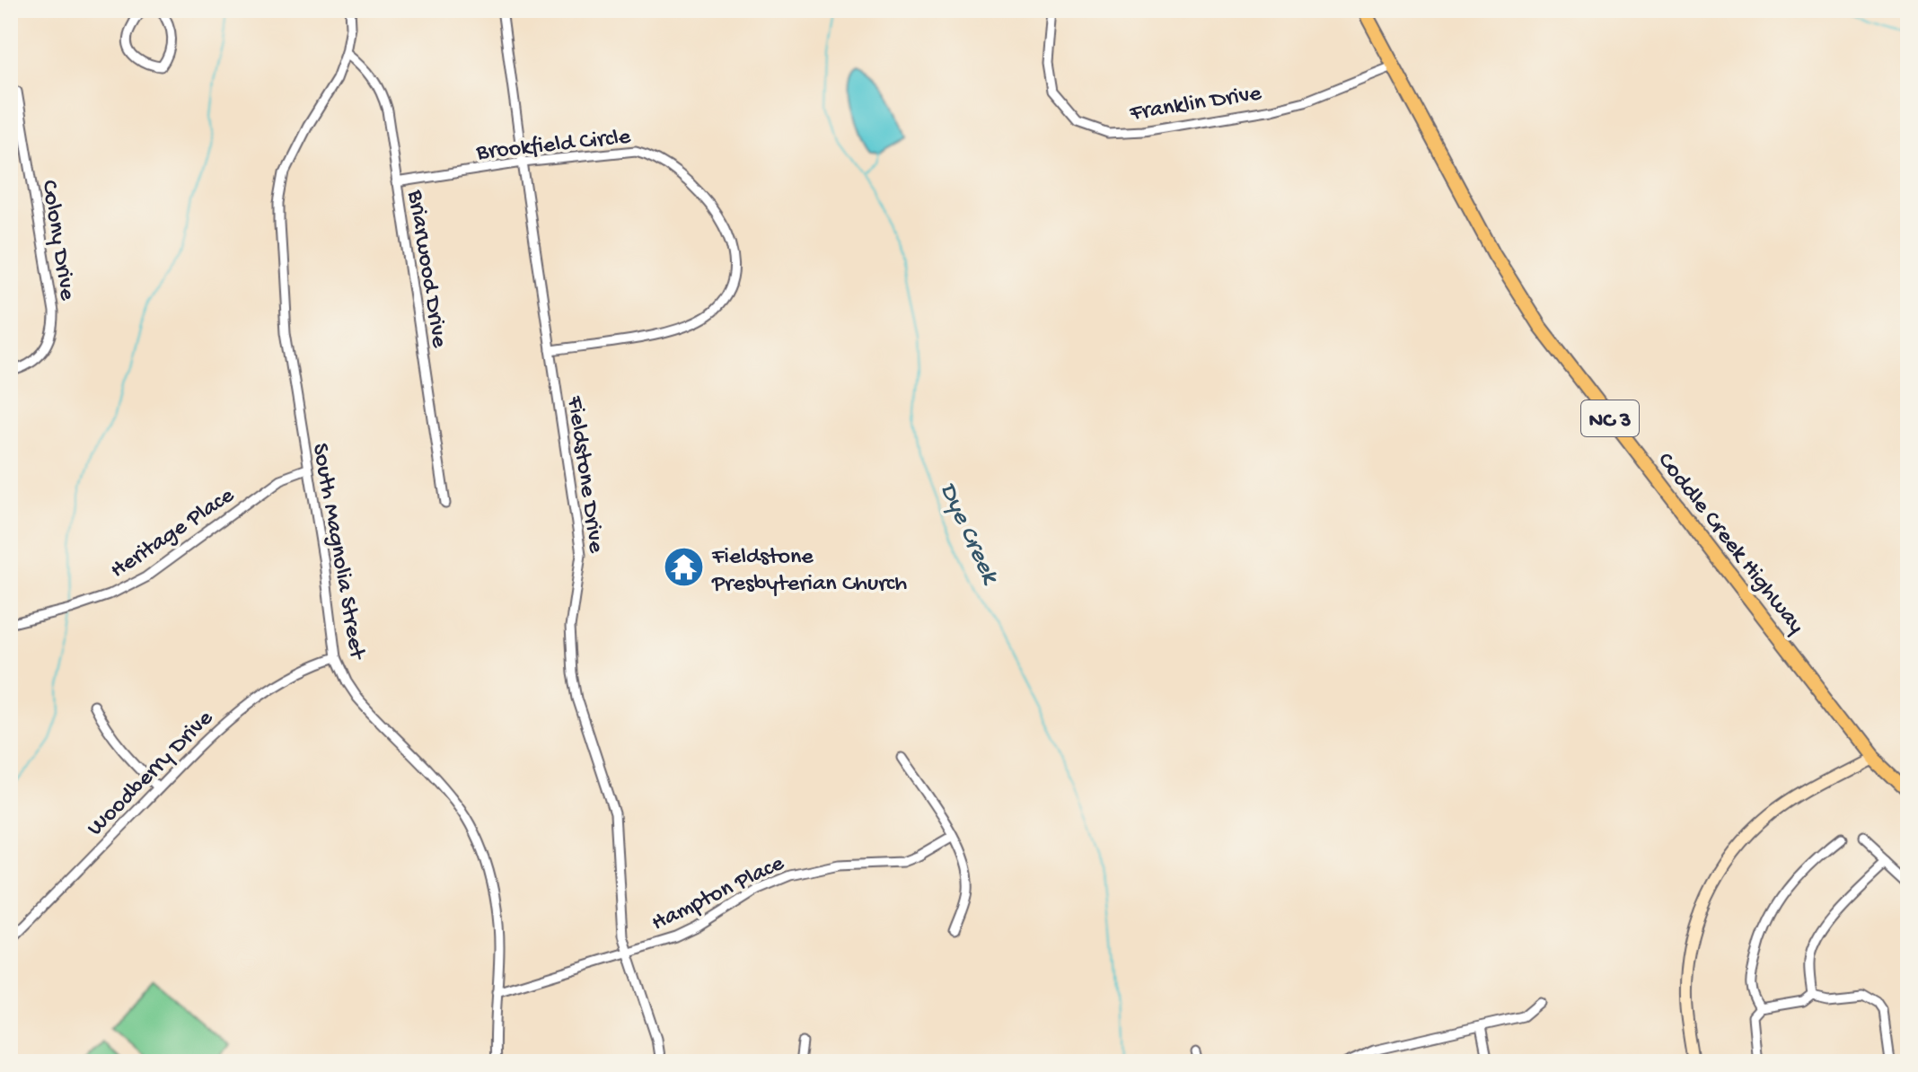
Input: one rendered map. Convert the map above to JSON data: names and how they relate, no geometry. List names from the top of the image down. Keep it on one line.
{"streets":{"main road":["NC 3","Coddle Creek Highway"],"street":["Franklin Drive","Brookfield Circle","Colony Drive","Briarwood Drive","Fieldstone Drive","Heritage Place","South Magnolia Street","Woodberry Drive","Hampton Place"]},"crossings":[["Franklin Drive","Coddle Creek Highway"],["Brookfield Circle","Briarwood Drive"],["Brookfield Circle","Fieldstone Drive"],["Briarwood Drive","South Magnolia Street"],["Fieldstone Drive","Hampton Place"],["Heritage Place","South Magnolia Street"],["South Magnolia Street","Woodberry Drive"],["South Magnolia Street","Hampton Place"]],"water":["Dye Creek"],"places":{"temple":["Fieldstone Presbyterian Church"]}}
